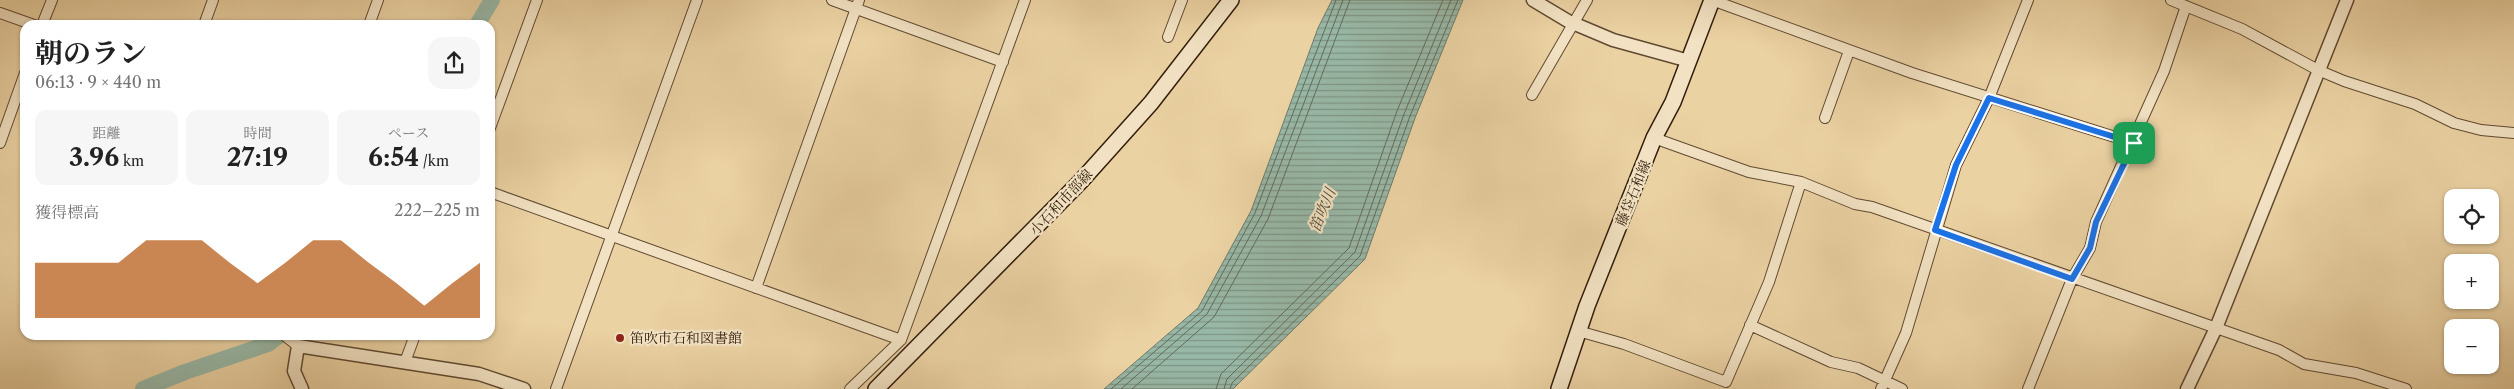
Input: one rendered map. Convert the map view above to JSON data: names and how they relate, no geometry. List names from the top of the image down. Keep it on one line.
{"streets":{"main road":["藤垈石和線","小石和市部線"]},"water":["笛吹川"],"places":["笛吹市石和図書館"],"page":{"heading":["朝のラン","06:13 · 9 × 440 m"],"stats":[["距離","3.96 km"],["時間","27:19"],["ペース","6:54 /km"]],"map_buttons":["+","−"],"chart":["獲得標高","222–225 m"]}}
